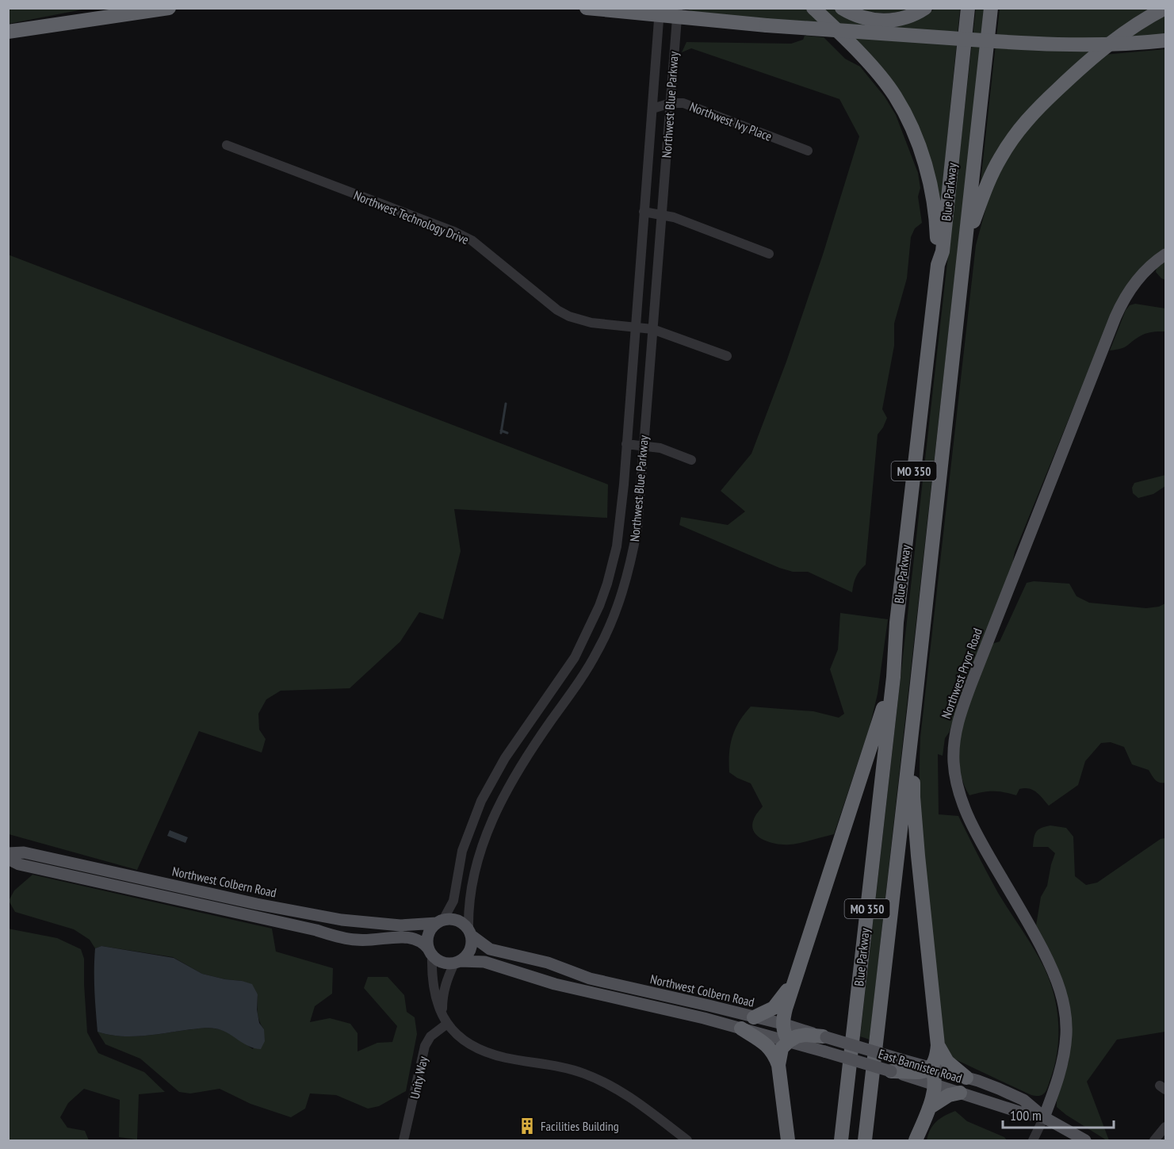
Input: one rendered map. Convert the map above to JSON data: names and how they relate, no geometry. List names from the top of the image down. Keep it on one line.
{"streets":{"highway":["Blue Parkway","MO 350"],"main road":["Northwest Pryor Road","Northwest Colbern Road","East Bannister Road"],"street":["Northwest Blue Parkway","Northwest Ivy Place","Northwest Technology Drive","Unity Way"]},"crossings":[["Northwest Blue Parkway","Northwest Ivy Place"],["Northwest Blue Parkway","Northwest Technology Drive"],["Northwest Blue Parkway","Northwest Colbern Road"],["Northwest Pryor Road","East Bannister Road"],["Northwest Colbern Road","East Bannister Road"]],"places":{"building":["Facilities Building"]},"scale_bar":"100 m"}
